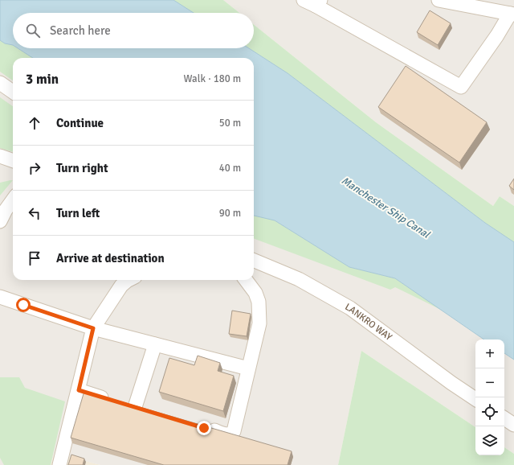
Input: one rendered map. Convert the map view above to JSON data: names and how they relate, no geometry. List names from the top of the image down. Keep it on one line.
{"streets":{"street":["LANKRO WAY"]},"water":["Manchester Ship Canal"],"page":{"search":"Search here","heading":["3 min","Walk · 180 m"],"list":[["Continue","50 m"],["Turn right","40 m"],["Turn left","90 m"],"Arrive at destination"],"map_buttons":["+","−"]}}
